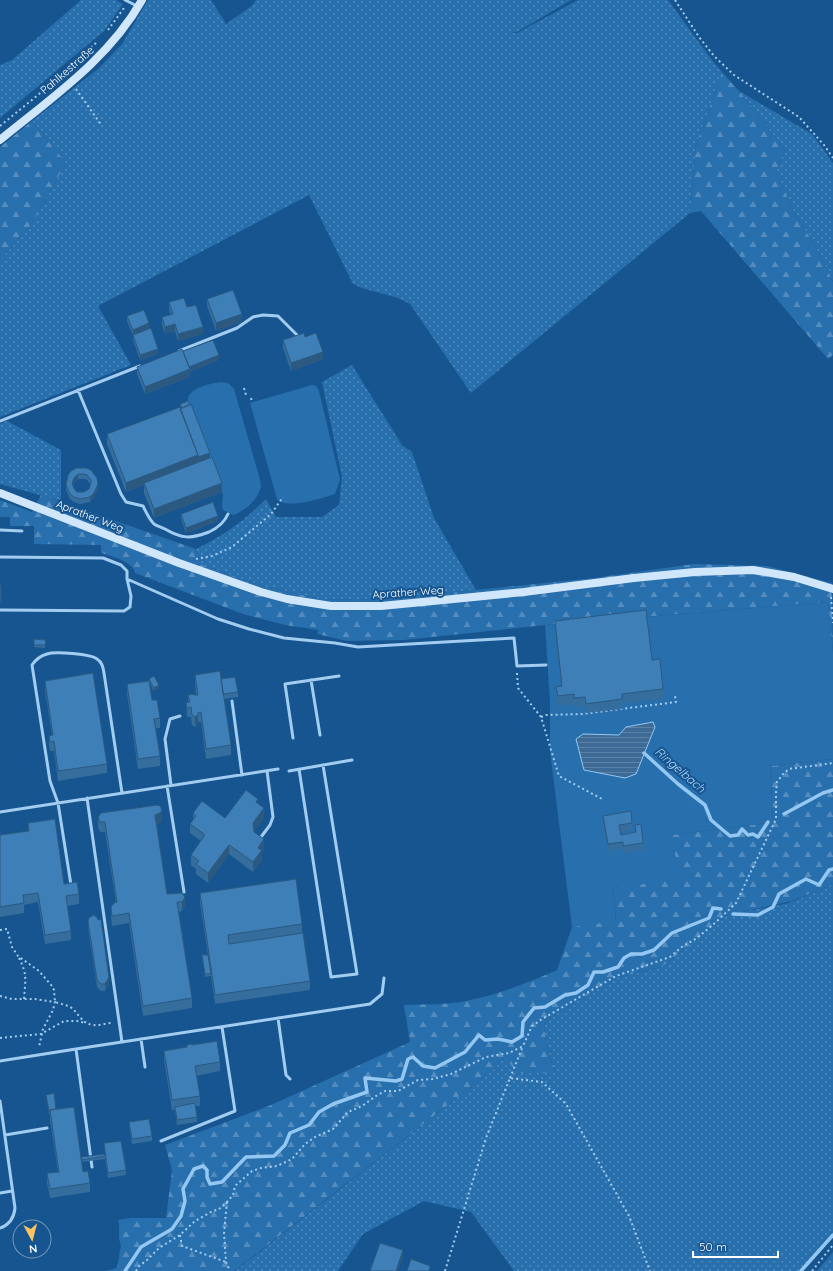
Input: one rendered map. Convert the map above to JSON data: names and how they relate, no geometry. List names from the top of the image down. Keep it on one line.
{"streets":{"street":["Pahlkestraße","Aprather Weg"]},"water":["Ringelbach"],"scale_bar":"50 m","north":"bottom"}
